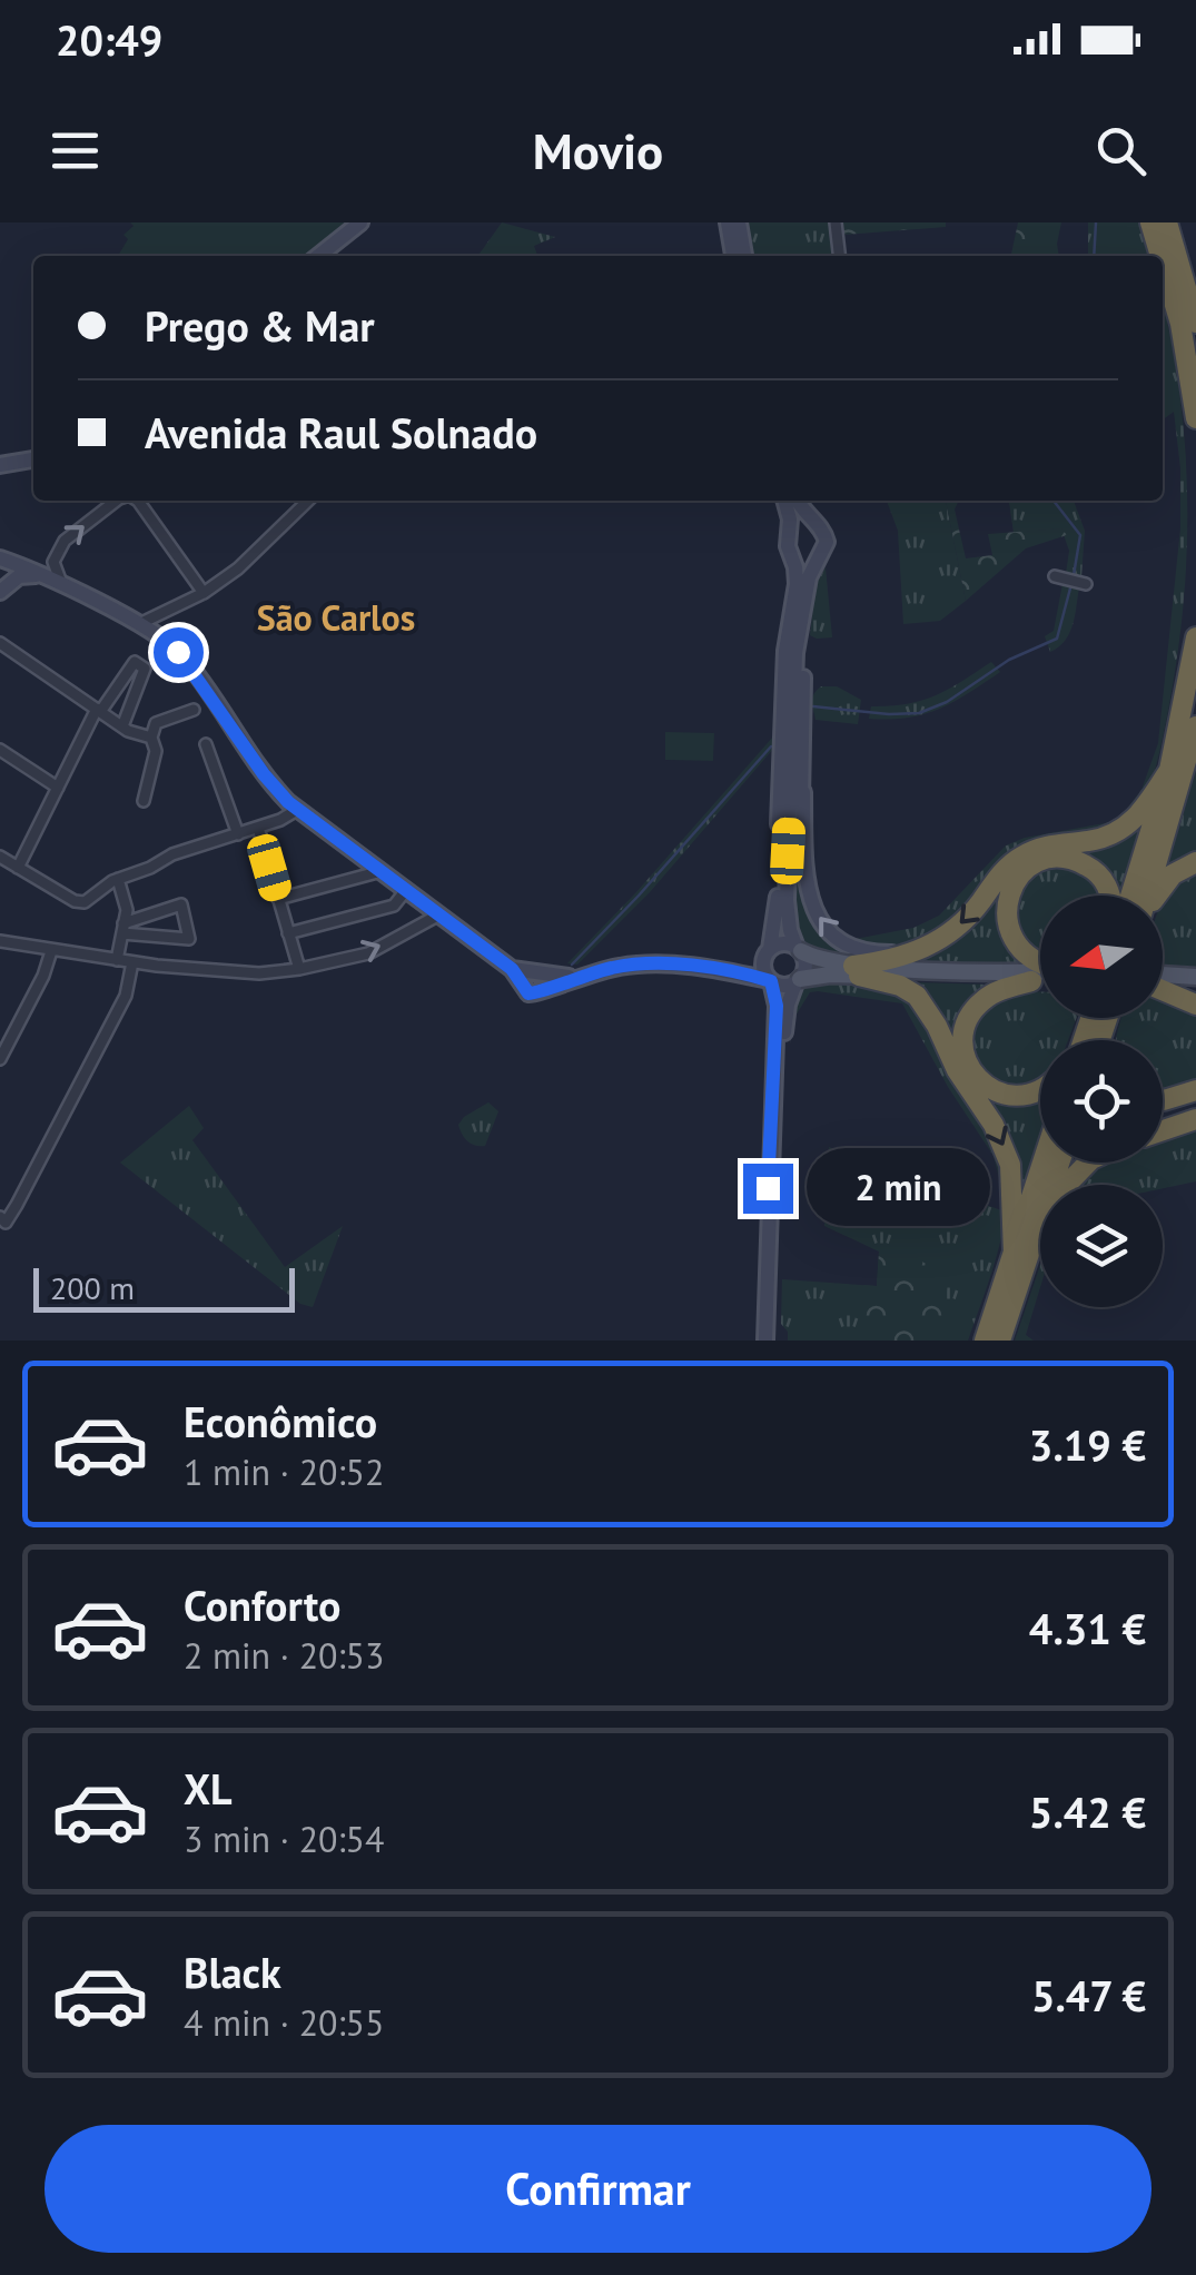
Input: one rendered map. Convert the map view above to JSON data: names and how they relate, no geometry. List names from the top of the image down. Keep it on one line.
{"districts":["São Carlos"],"scale_bar":"200 m","north":"left","page":{"status":"20:49","header":"Movio","banner":["Prego & Mar","Avenida Raul Solnado"],"bubble":"2 min","scale":"200 m","list":[{"name":"Econômico","note":"1 min · 20:52","value":"3.19 €"},{"name":"Conforto","note":"2 min · 20:53","value":"4.31 €"},{"name":"XL","note":"3 min · 20:54","value":"5.42 €"},{"name":"Black","note":"4 min · 20:55","value":"5.47 €"}],"buttons":"Confirmar"}}
